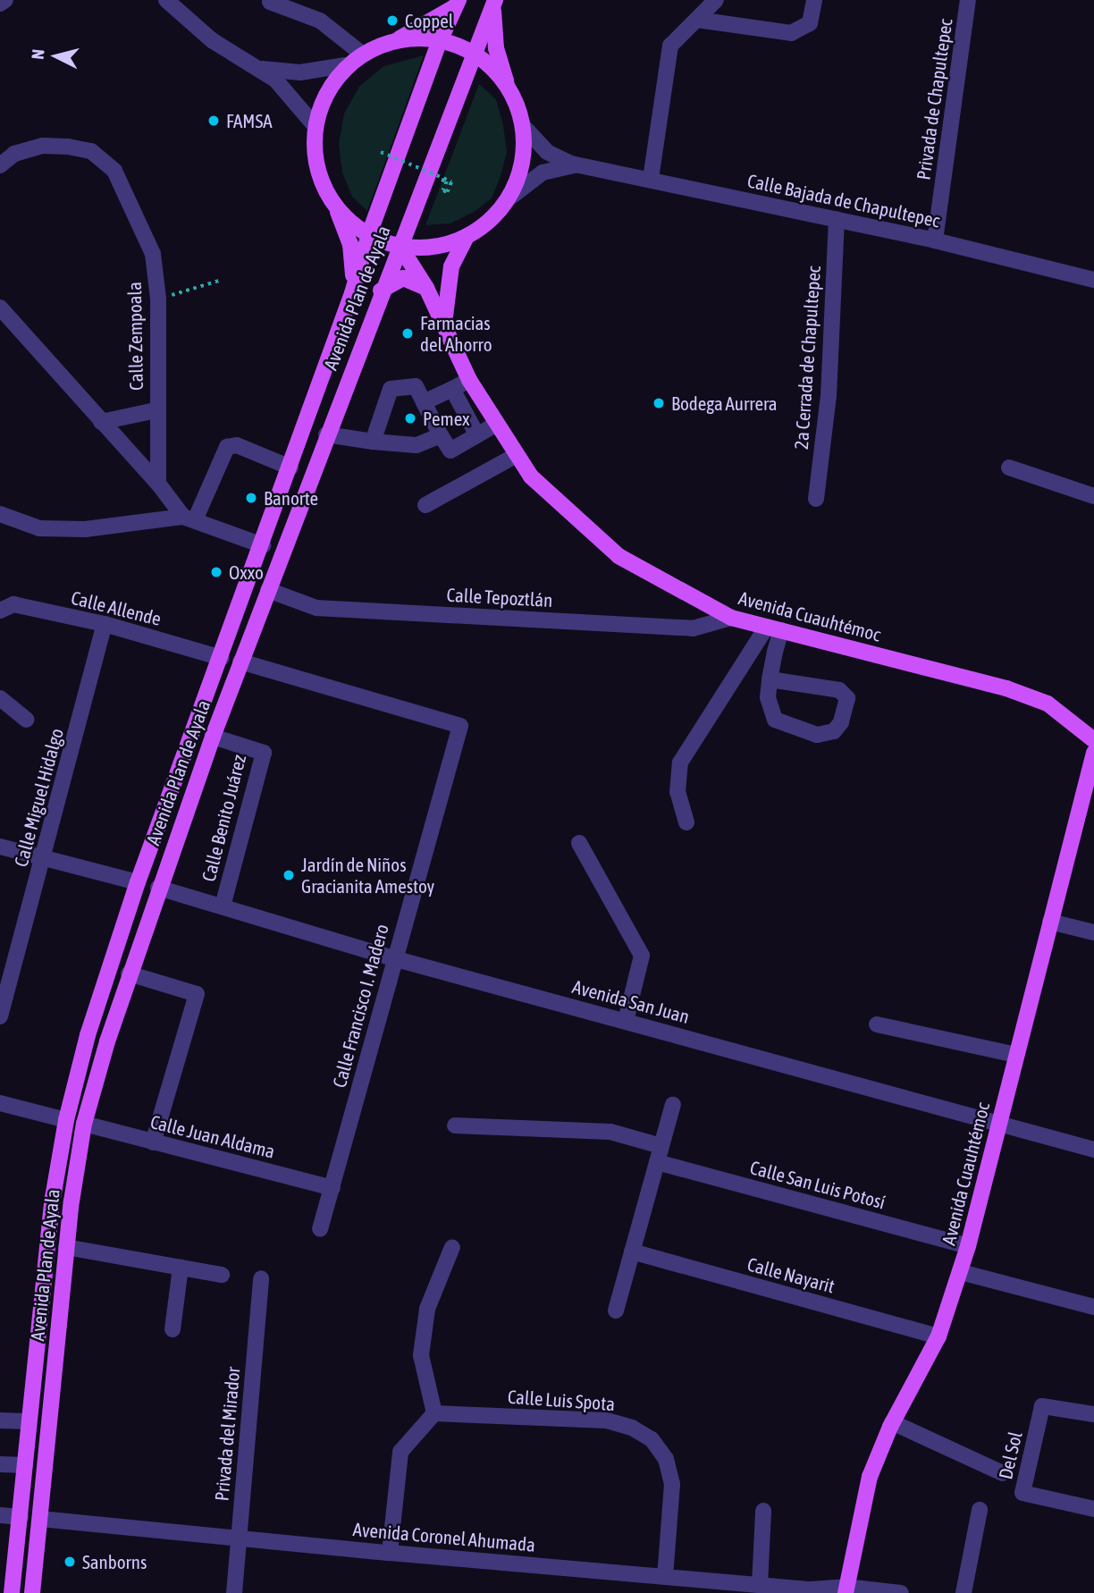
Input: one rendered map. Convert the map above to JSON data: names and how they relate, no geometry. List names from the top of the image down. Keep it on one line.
{"streets":{"main road":["Avenida Plan de Ayala","Avenida Cuauhtémoc"],"street":["Privada de Chapultepec","Calle Bajada de Chapultepec","Calle Zempoala","2a Cerrada de Chapultepec","Calle Tepoztlán","Calle Allende","Calle Miguel Hidalgo","Calle Benito Juárez","Avenida San Juan","Calle Francisco I. Madero","Calle Juan Aldama","Calle San Luis Potosí","Calle Nayarit","Calle Luis Spota","Privada del Mirador","Del Sol","Avenida Coronel Ahumada"]},"crossings":[["Privada de Chapultepec","Calle Bajada de Chapultepec"],["Calle Bajada de Chapultepec","2a Cerrada de Chapultepec"],["Avenida Plan de Ayala","Calle Tepoztlán"],["Avenida Plan de Ayala","Calle Allende"],["Avenida Plan de Ayala","Avenida Cuauhtémoc"],["Avenida Plan de Ayala","Calle Benito Juárez"],["Avenida Plan de Ayala","Avenida San Juan"],["Avenida Plan de Ayala","Calle Francisco I. Madero"],["Avenida Plan de Ayala","Calle Juan Aldama"],["Avenida Plan de Ayala","Avenida Coronel Ahumada"],["Calle Tepoztlán","Avenida Cuauhtémoc"],["Calle Allende","Calle Miguel Hidalgo"],["Avenida Cuauhtémoc","Avenida San Juan"],["Avenida Cuauhtémoc","Calle San Luis Potosí"],["Avenida Cuauhtémoc","Calle Nayarit"],["Avenida Cuauhtémoc","Avenida Coronel Ahumada"],["Calle Benito Juárez","Avenida San Juan"],["Avenida San Juan","Calle Francisco I. Madero"],["Calle Francisco I. Madero","Calle Juan Aldama"],["Calle Luis Spota","Avenida Coronel Ahumada"],["Privada del Mirador","Avenida Coronel Ahumada"]],"places":["Coppel","FAMSA","Farmacias del Ahorro","Bodega Aurrera","Pemex","Banorte","Oxxo","Jardín de Niños Gracianita Amestoy","Sanborns"],"north":"left"}
